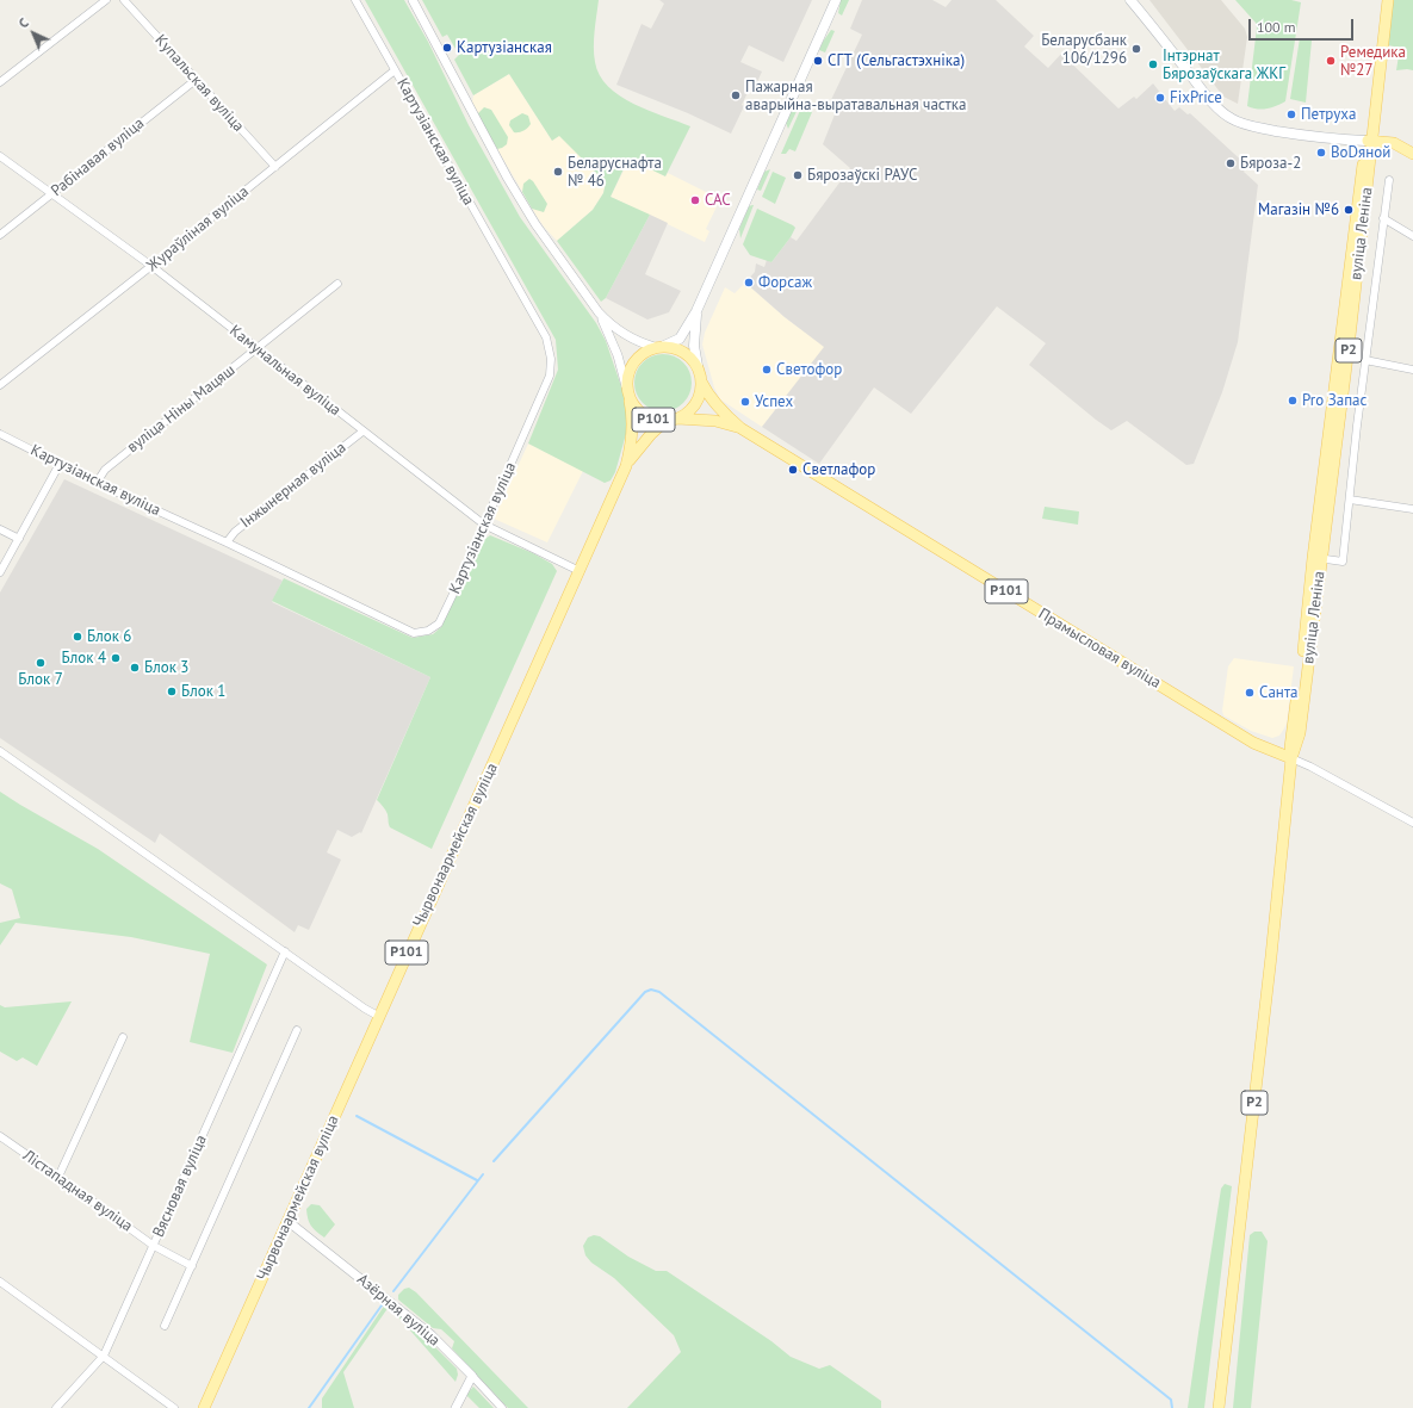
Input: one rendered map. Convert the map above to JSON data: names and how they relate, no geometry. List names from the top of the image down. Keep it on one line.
{"streets":{"main road":["вуліца Леніна","Р2","Р101","Прамысловая вуліца","Чырвонаармейская вуліца"],"street":["Купальская вуліца","Картузіанская вуліца","Рабінавая вуліца","Жураўліная вуліца","Камунальная вуліца","вуліца Ніны Мацяш","Інжынерная вуліца","Вясновая вуліца","Лістападная вуліца","Азёрная вуліца"]},"crossings":[["Купальская вуліца","Рабінавая вуліца"],["Купальская вуліца","Жураўліная вуліца"],["Картузіанская вуліца","Жураўліная вуліца"],["Картузіанская вуліца","Камунальная вуліца"],["Картузіанская вуліца","вуліца Ніны Мацяш"],["Картузіанская вуліца","Інжынерная вуліца"],["Рабінавая вуліца","Камунальная вуліца"],["Жураўліная вуліца","Камунальная вуліца"],["вуліца Леніна","Р2"],["вуліца Леніна","Прамысловая вуліца"],["Р2","Прамысловая вуліца"],["Камунальная вуліца","вуліца Ніны Мацяш"],["Камунальная вуліца","Інжынерная вуліца"],["Камунальная вуліца","Чырвонаармейская вуліца"],["Р101","Прамысловая вуліца"],["Р101","Чырвонаармейская вуліца"],["Прамысловая вуліца","Чырвонаармейская вуліца"],["Чырвонаармейская вуліца","Азёрная вуліца"],["Вясновая вуліца","Лістападная вуліца"]],"places":["Картузіанская","Беларусбанк 106/1296","СГТ (Сельгастэхніка)","Ремедика №27","Інтэрнат Бярозаўскага ЖКГ","Пажарная аварыйна-выратавальная частка","FixPrice","Петруха","ВоDяной","Бяроза-2","Беларуснафта № 46","Бярозаўскі РАУС","САС","Магазін №6","Форсаж","Светофор","Pro Запас","Успех","Светлафор","Блок 6","Блок 4","Блок 7","Блок 3","Блок 1","Санта"],"scale_bar":"100 m","north":"top left"}
